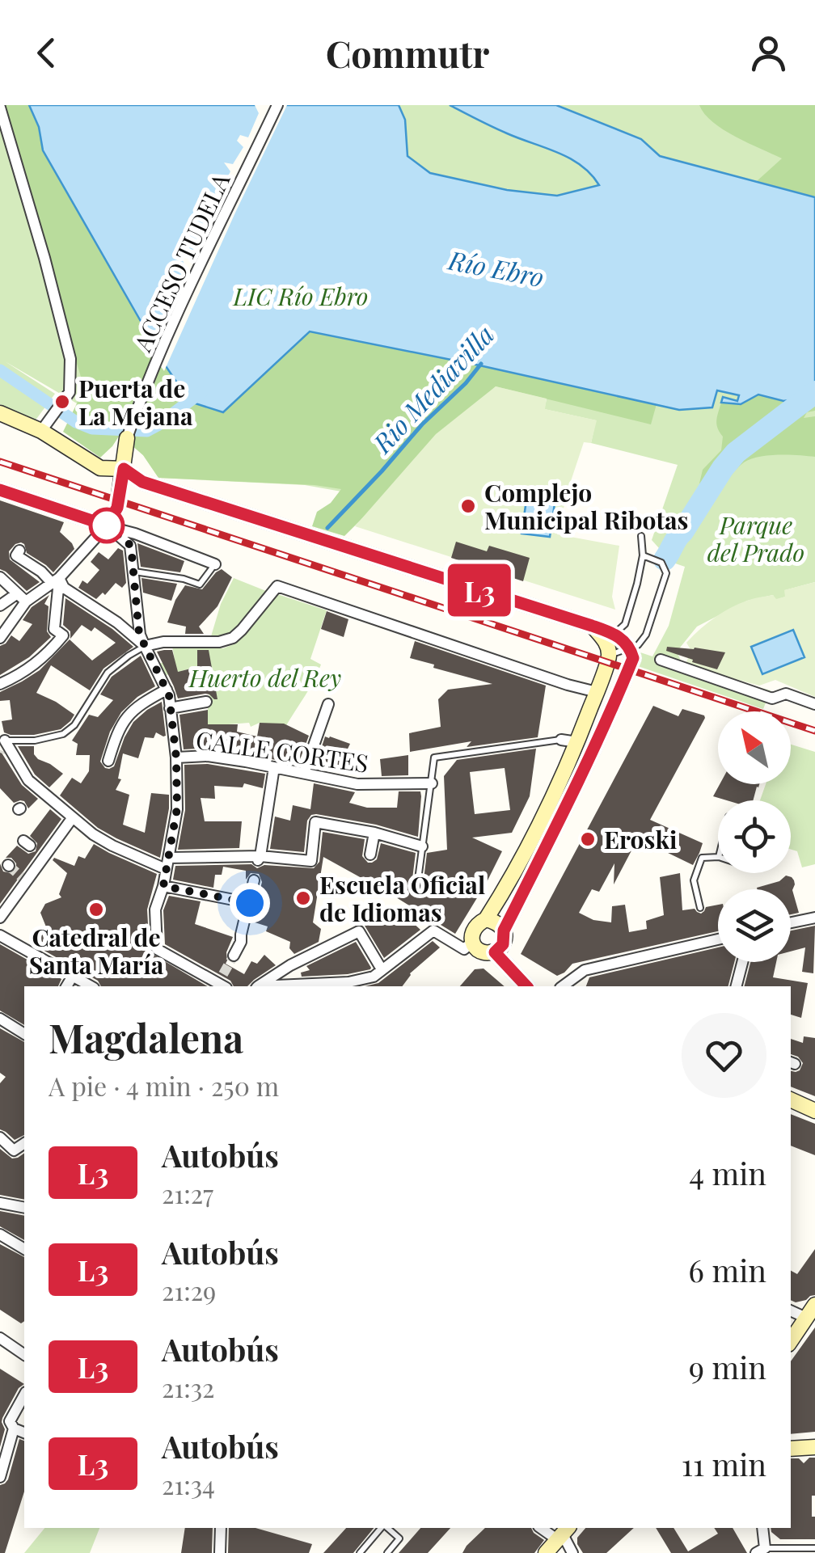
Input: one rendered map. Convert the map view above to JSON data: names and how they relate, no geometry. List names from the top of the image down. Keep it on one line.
{"streets":{"street":["ACCESO TUDELA","CALLE CORTES"]},"water":["Río Ebro","Rio Mediavilla"],"parks":["LIC Río Ebro","Parque del Prado","Huerto del Rey"],"places":["Puerta de La Mejana","Complejo Municipal Ribotas","Eroski","Escuela Oficial de Idiomas","Catedral de Santa María"],"lines":["bus line L3"],"north":"top left","page":{"header":"Commutr","on_map":"L3","heading":["Magdalena","A pie · 4 min · 250 m"],"list":[{"mark":"L3","name":"Autobús","note":"21:27","value":"4 min"},{"mark":"L3","name":"Autobús","note":"21:29","value":"6 min"},{"mark":"L3","name":"Autobús","note":"21:32","value":"9 min"},{"mark":"L3","name":"Autobús","note":"21:34","value":"11 min"}]}}
